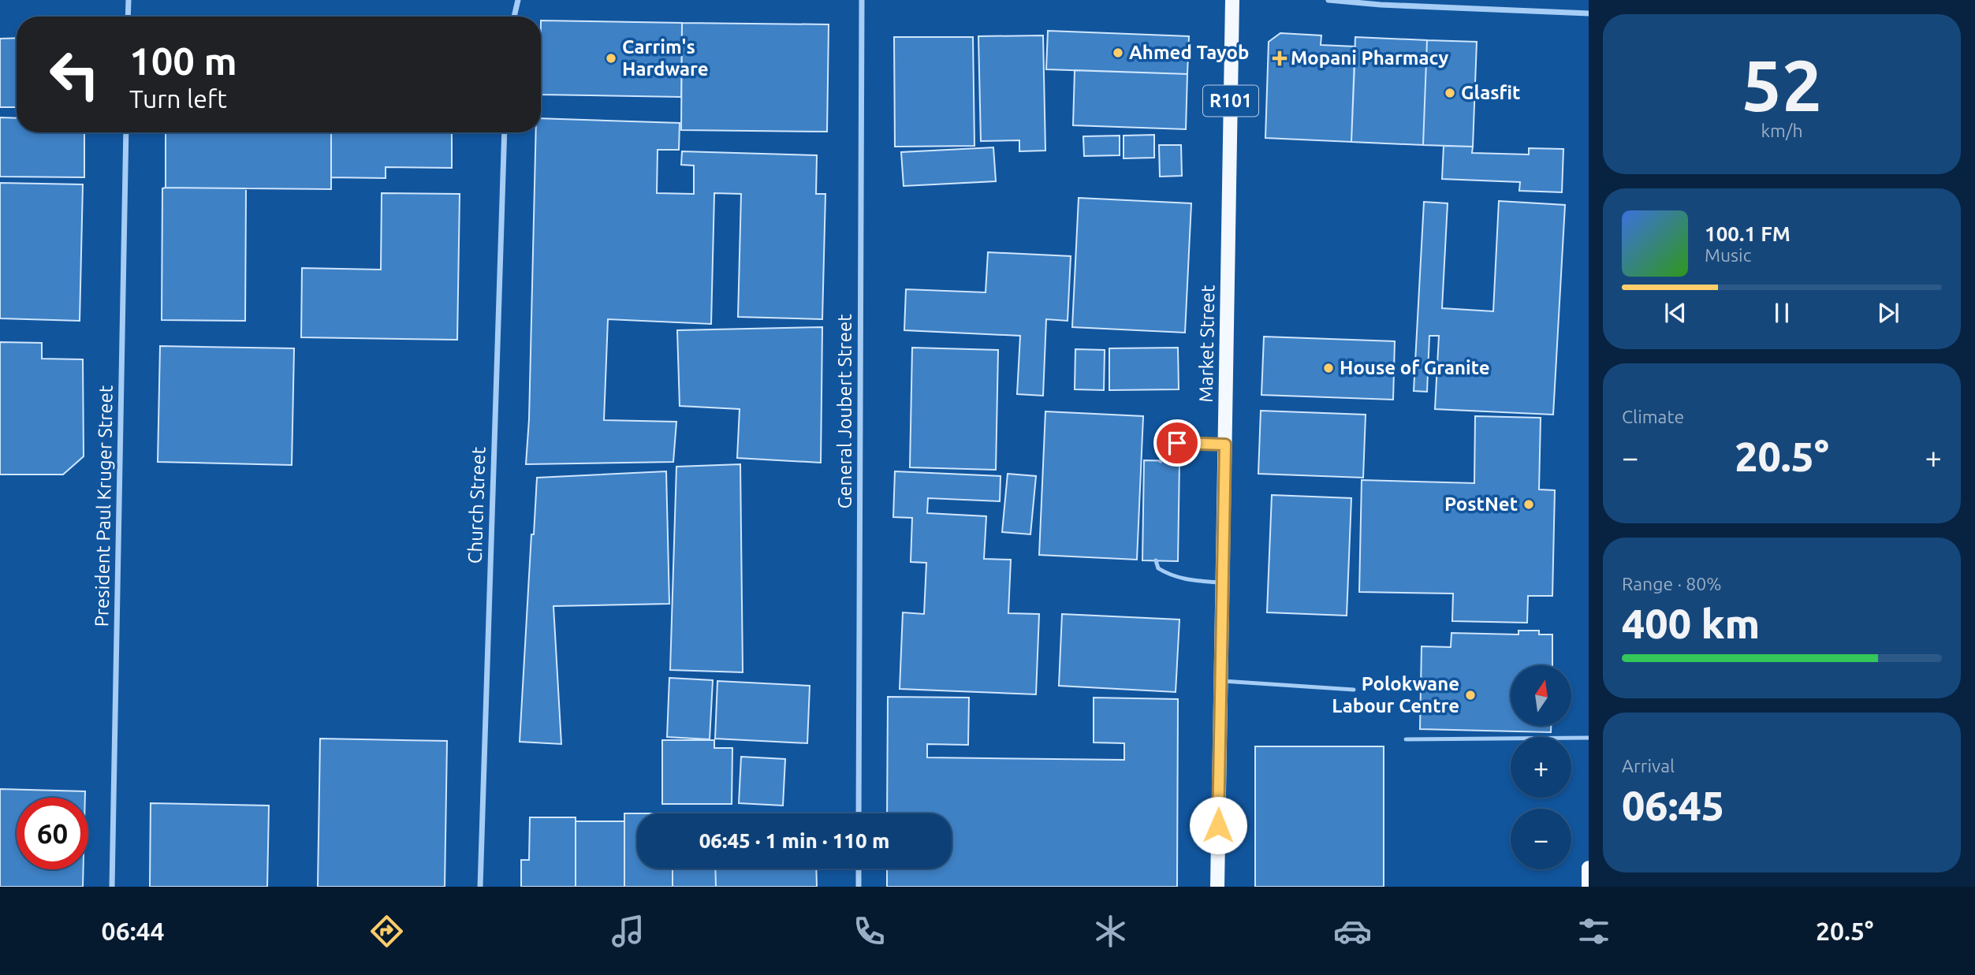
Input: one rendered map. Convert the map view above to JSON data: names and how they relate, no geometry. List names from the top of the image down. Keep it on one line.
{"streets":{"main road":["R101","Market Street"],"street":["General Joubert Street","Church Street","President Paul Kruger Street"]},"places":{"other":["Ahmed Tayob","Carrim's Hardware","Glasfit","House of Granite","PostNet","Polokwane Labour Centre"],"health":["Mopani Pharmacy"]},"north":"top","page":{"tile":[["52","km/h"],"Climate",["Range · 80%","400 km"],["Arrival","06:45"]],"turn":["100 m","Turn left"],"song":["100.1 FM","Music"],"heat":["−","20.5°","+"],"map_buttons":["+","−"],"limit":"60","trip":"06:45 · 1 min · 110 m","tabs":["06:44","20.5°"]}}
